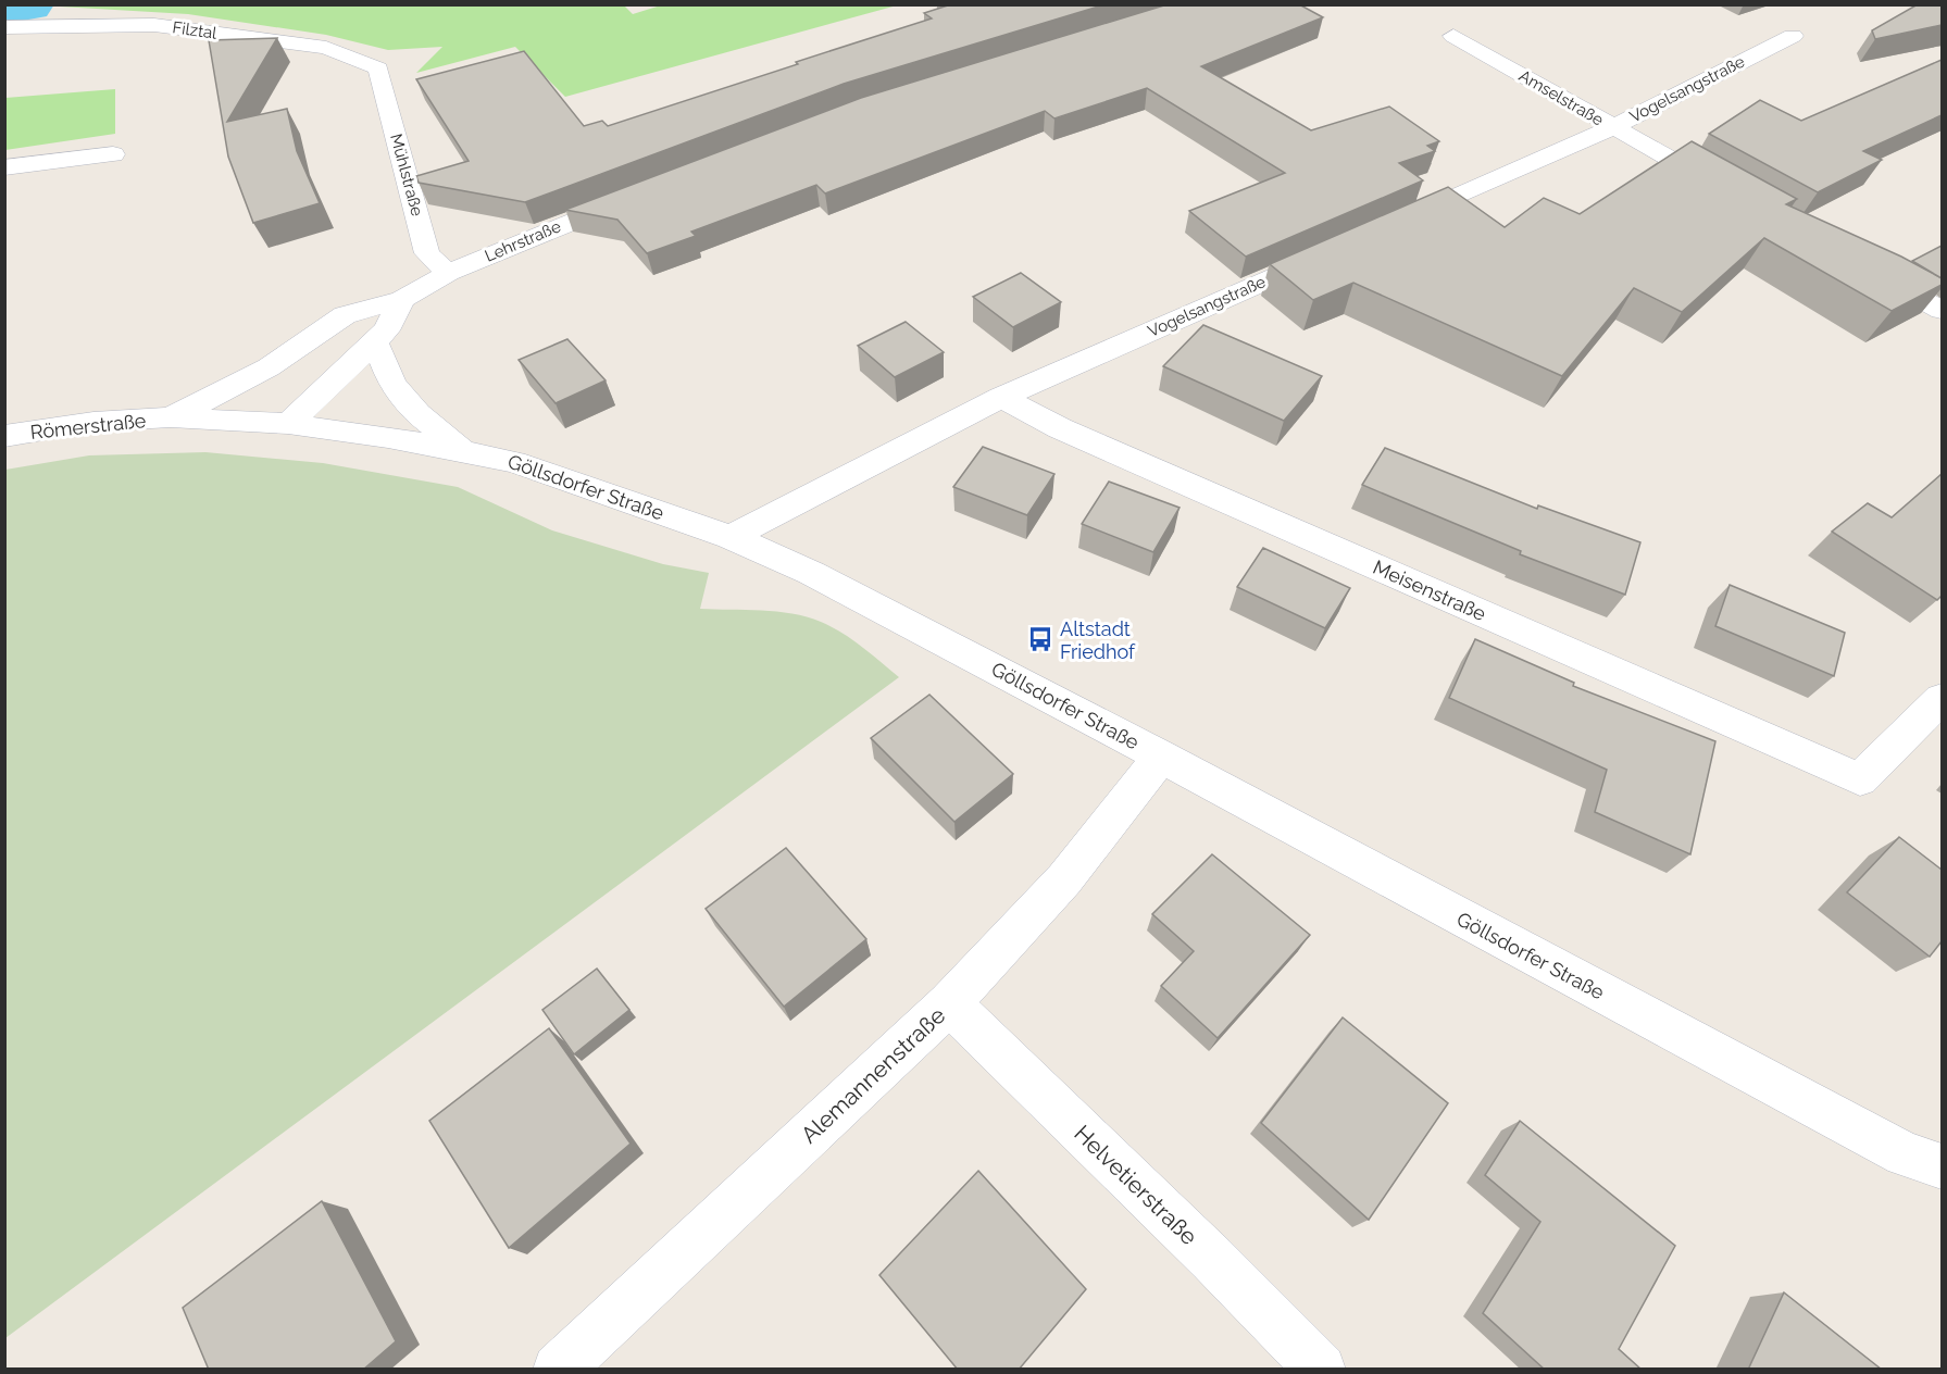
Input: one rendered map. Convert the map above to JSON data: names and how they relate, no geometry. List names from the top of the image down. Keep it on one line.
{"streets":{"street":["Filztal","Vogelsangstraße","Amselstraße","Mühlstraße","Lehrstraße","Römerstraße","Göllsdorfer Straße","Meisenstraße","Alemannenstraße","Helvetierstraße"]},"crossings":[["Filztal","Mühlstraße"],["Vogelsangstraße","Amselstraße"],["Vogelsangstraße","Göllsdorfer Straße"],["Vogelsangstraße","Meisenstraße"],["Mühlstraße","Lehrstraße"],["Lehrstraße","Römerstraße"],["Lehrstraße","Göllsdorfer Straße"],["Römerstraße","Göllsdorfer Straße"],["Göllsdorfer Straße","Alemannenstraße"],["Alemannenstraße","Helvetierstraße"]],"places":{"bus stop":["Altstadt Friedhof"]}}
